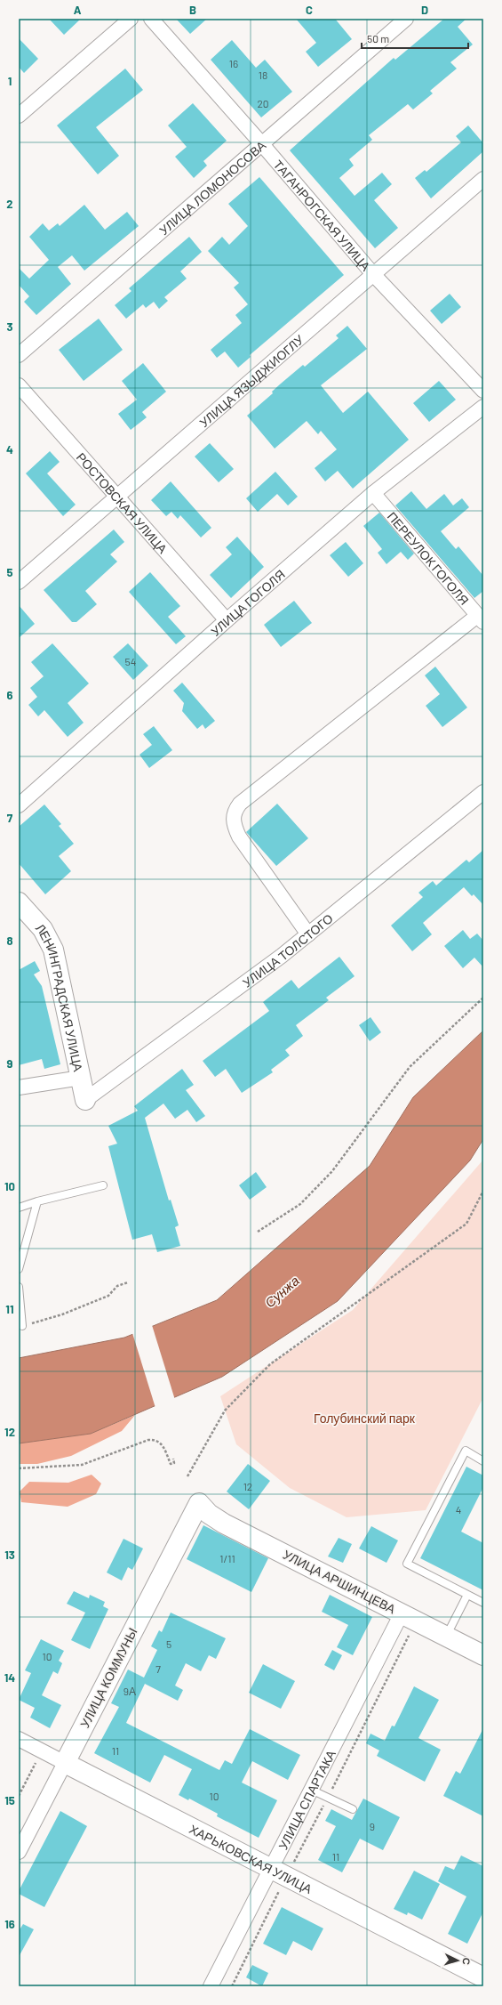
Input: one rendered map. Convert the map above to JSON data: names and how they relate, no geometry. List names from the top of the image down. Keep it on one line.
{"streets":{"main road":["ЛЕНИНГРАДСКАЯ УЛИЦА","УЛИЦА АРШИНЦЕВА","УЛИЦА КОММУНЫ","ХАРЬКОВСКАЯ УЛИЦА"],"street":["УЛИЦА ЛОМОНОСОВА","ТАГАНРОГСКАЯ УЛИЦА","УЛИЦА ЯЗЫДЖИОГЛУ","РОСТОВСКАЯ УЛИЦА","ПЕРЕУЛОК ГОГОЛЯ","УЛИЦА ГОГОЛЯ","УЛИЦА ТОЛСТОГО","УЛИЦА СПАРТАКА"]},"crossings":[["УЛИЦА ЛОМОНОСОВА","ТАГАНРОГСКАЯ УЛИЦА"],["ТАГАНРОГСКАЯ УЛИЦА","УЛИЦА ЯЗЫДЖИОГЛУ"],["УЛИЦА ЯЗЫДЖИОГЛУ","РОСТОВСКАЯ УЛИЦА"],["РОСТОВСКАЯ УЛИЦА","УЛИЦА ГОГОЛЯ"],["ПЕРЕУЛОК ГОГОЛЯ","УЛИЦА ГОГОЛЯ"],["УЛИЦА ТОЛСТОГО","ЛЕНИНГРАДСКАЯ УЛИЦА"],["УЛИЦА АРШИНЦЕВА","УЛИЦА КОММУНЫ"],["УЛИЦА АРШИНЦЕВА","УЛИЦА СПАРТАКА"],["УЛИЦА КОММУНЫ","ХАРЬКОВСКАЯ УЛИЦА"],["УЛИЦА СПАРТАКА","ХАРЬКОВСКАЯ УЛИЦА"]],"water":["Сунжа"],"parks":["Голубинский парк"],"house_numbers":["16","18","20","54","12","4","1/11","5","10","7","9А","11","10","9","11"],"scale_bar":"50 m","north":"right","grid":{"columns":["A","B","C","D"],"rows":["1","2","3","4","5","6","7","8","9","10","11","12","13","14","15","16"]}}
